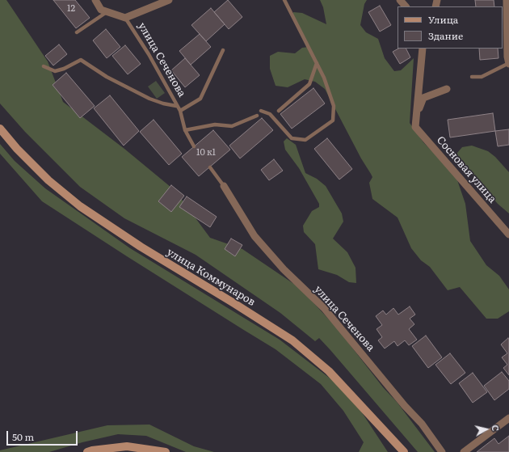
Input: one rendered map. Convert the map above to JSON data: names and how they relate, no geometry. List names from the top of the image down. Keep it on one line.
{"streets":{"main road":["улица Коммунаров"],"street":["улица Сеченова","Сосновая улица"]},"house_numbers":["12","10 к1"],"legend":["Улица","Здание"],"scale_bar":"50 m","north":"right"}
